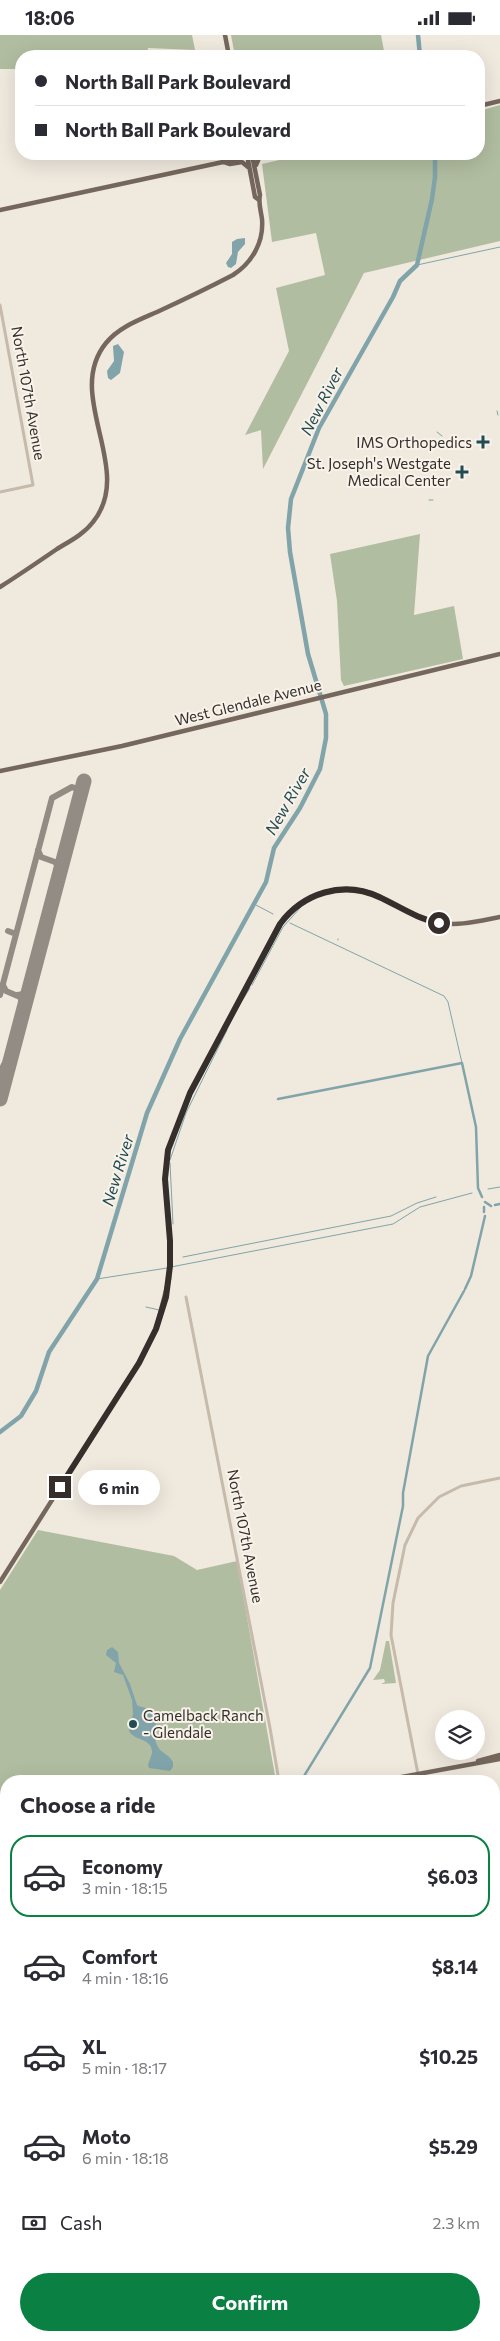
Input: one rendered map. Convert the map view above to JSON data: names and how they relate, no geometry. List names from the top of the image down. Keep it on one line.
{"streets":{"main road":["West Glendale Avenue"],"street":["North 107th Avenue"]},"water":["New River"],"places":{"health":["IMS Orthopedics","St. Joseph's Westgate Medical Center"],"other":["Camelback Ranch - Glendale"]},"page":{"status":"18:06","banner":["North Ball Park Boulevard","North Ball Park Boulevard"],"bubble":"6 min","heading":"Choose a ride","list":[{"name":"Economy","note":"3 min · 18:15","value":"$6.03"},{"name":"Comfort","note":"4 min · 18:16","value":"$8.14"},{"name":"XL","note":"5 min · 18:17","value":"$10.25"},{"name":"Moto","note":"6 min · 18:18","value":"$5.29"}],"pay":["Cash","2.3 km"],"buttons":"Confirm"}}
